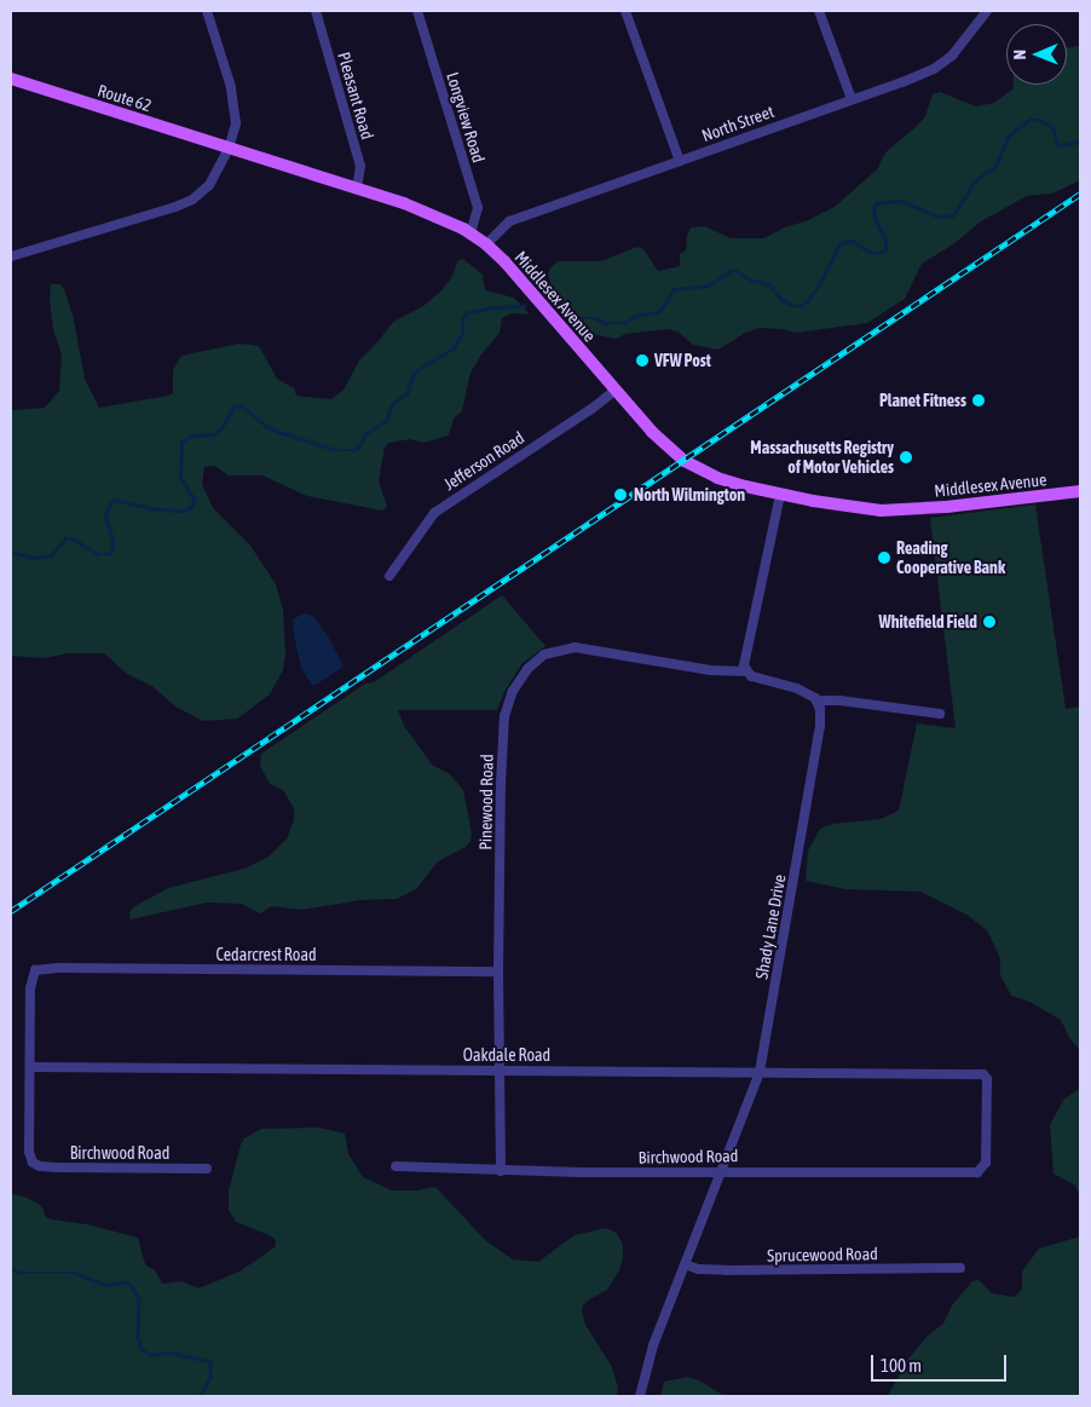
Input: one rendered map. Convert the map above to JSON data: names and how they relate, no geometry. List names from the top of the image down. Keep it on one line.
{"streets":{"main road":["Route 62","Middlesex Avenue"],"street":["Pleasant Road","Longview Road","North Street","Jefferson Road","Pinewood Road","Shady Lane Drive","Cedarcrest Road","Oakdale Road","Birchwood Road","Sprucewood Road"]},"crossings":[["Pleasant Road","Middlesex Avenue"],["Route 62","Middlesex Avenue"],["Longview Road","Middlesex Avenue"],["North Street","Middlesex Avenue"],["Middlesex Avenue","Jefferson Road"],["Pinewood Road","Cedarcrest Road"],["Pinewood Road","Oakdale Road"],["Pinewood Road","Birchwood Road"],["Shady Lane Drive","Oakdale Road"],["Shady Lane Drive","Birchwood Road"],["Shady Lane Drive","Sprucewood Road"],["Cedarcrest Road","Oakdale Road"],["Cedarcrest Road","Birchwood Road"],["Oakdale Road","Birchwood Road"]],"places":["VFW Post","Planet Fitness","Massachusetts Registry of Motor Vehicles","North Wilmington","Reading Cooperative Bank","Whitefield Field"],"scale_bar":"100 m","north":"left"}
